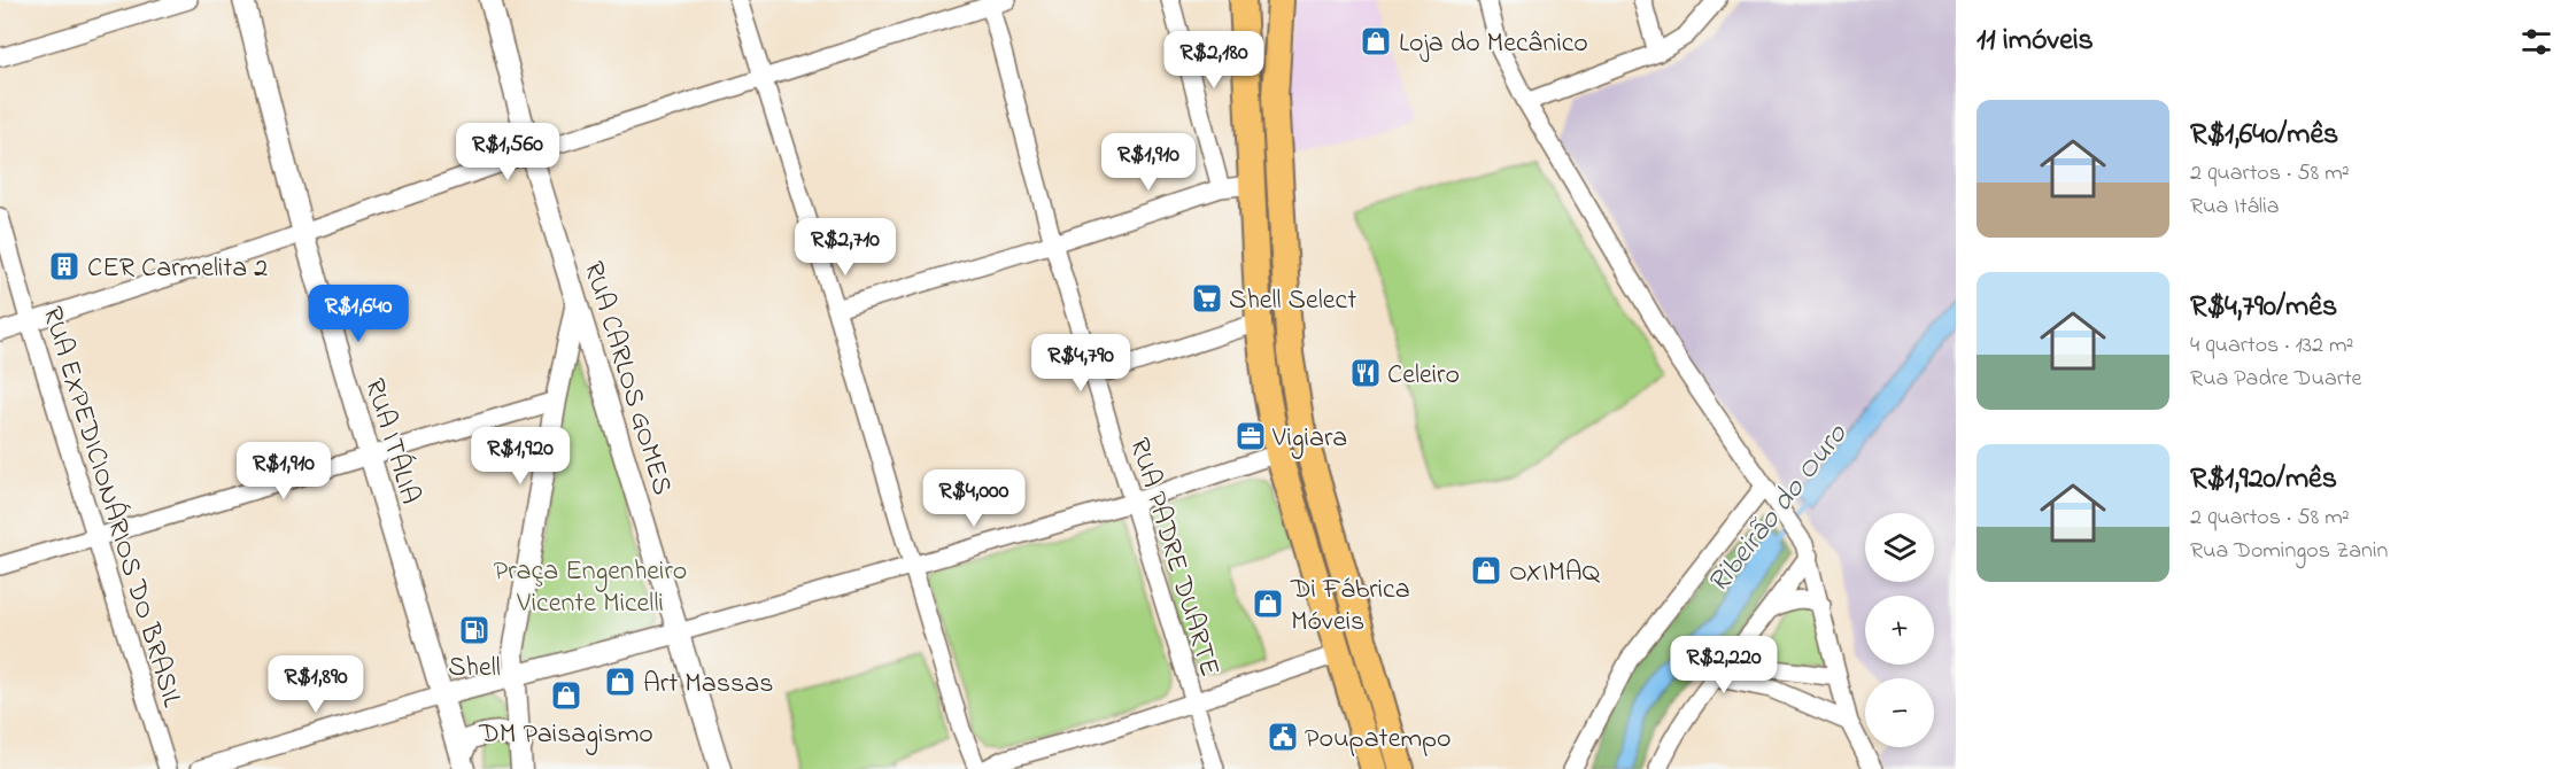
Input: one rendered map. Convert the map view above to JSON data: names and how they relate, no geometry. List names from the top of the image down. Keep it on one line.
{"streets":{"street":["RUA CARLOS GOMES","RUA ITÁLIA","RUA EXPEDICIONÁRIOS DO BRASIL","RUA PADRE DUARTE"]},"water":["Ribeirão do Ouro"],"parks":["Praça Engenheiro Vicente Micelli"],"places":{"shop":["Loja do Mecânico","OXIMAQ","Di Fábrica Móveis","Art Massas","DM Paisagismo"],"building":["CER Carmelita 2"],"supermarket":["Shell Select"],"restaurant":["Celeiro"],"office":["Vigiara"],"fuel station":["Shell"],"public building":["Poupatempo"]},"page":{"heading":"11 imóveis","price":["R$2,180","R$1,560","R$1,910","R$2,710","R$1,640","R$4,790","R$1,920","R$1,910","R$4,000","R$2,220","R$1,890"],"list":[{"name":"R$1,640/mês","note":"2 quartos · 58 m² · Rua Itália"},{"name":"R$4,790/mês","note":"4 quartos · 132 m² · Rua Padre Duarte"},{"name":"R$1,920/mês","note":"2 quartos · 58 m² · Rua Domingos Zanin"}],"map_buttons":["+","−"]}}
